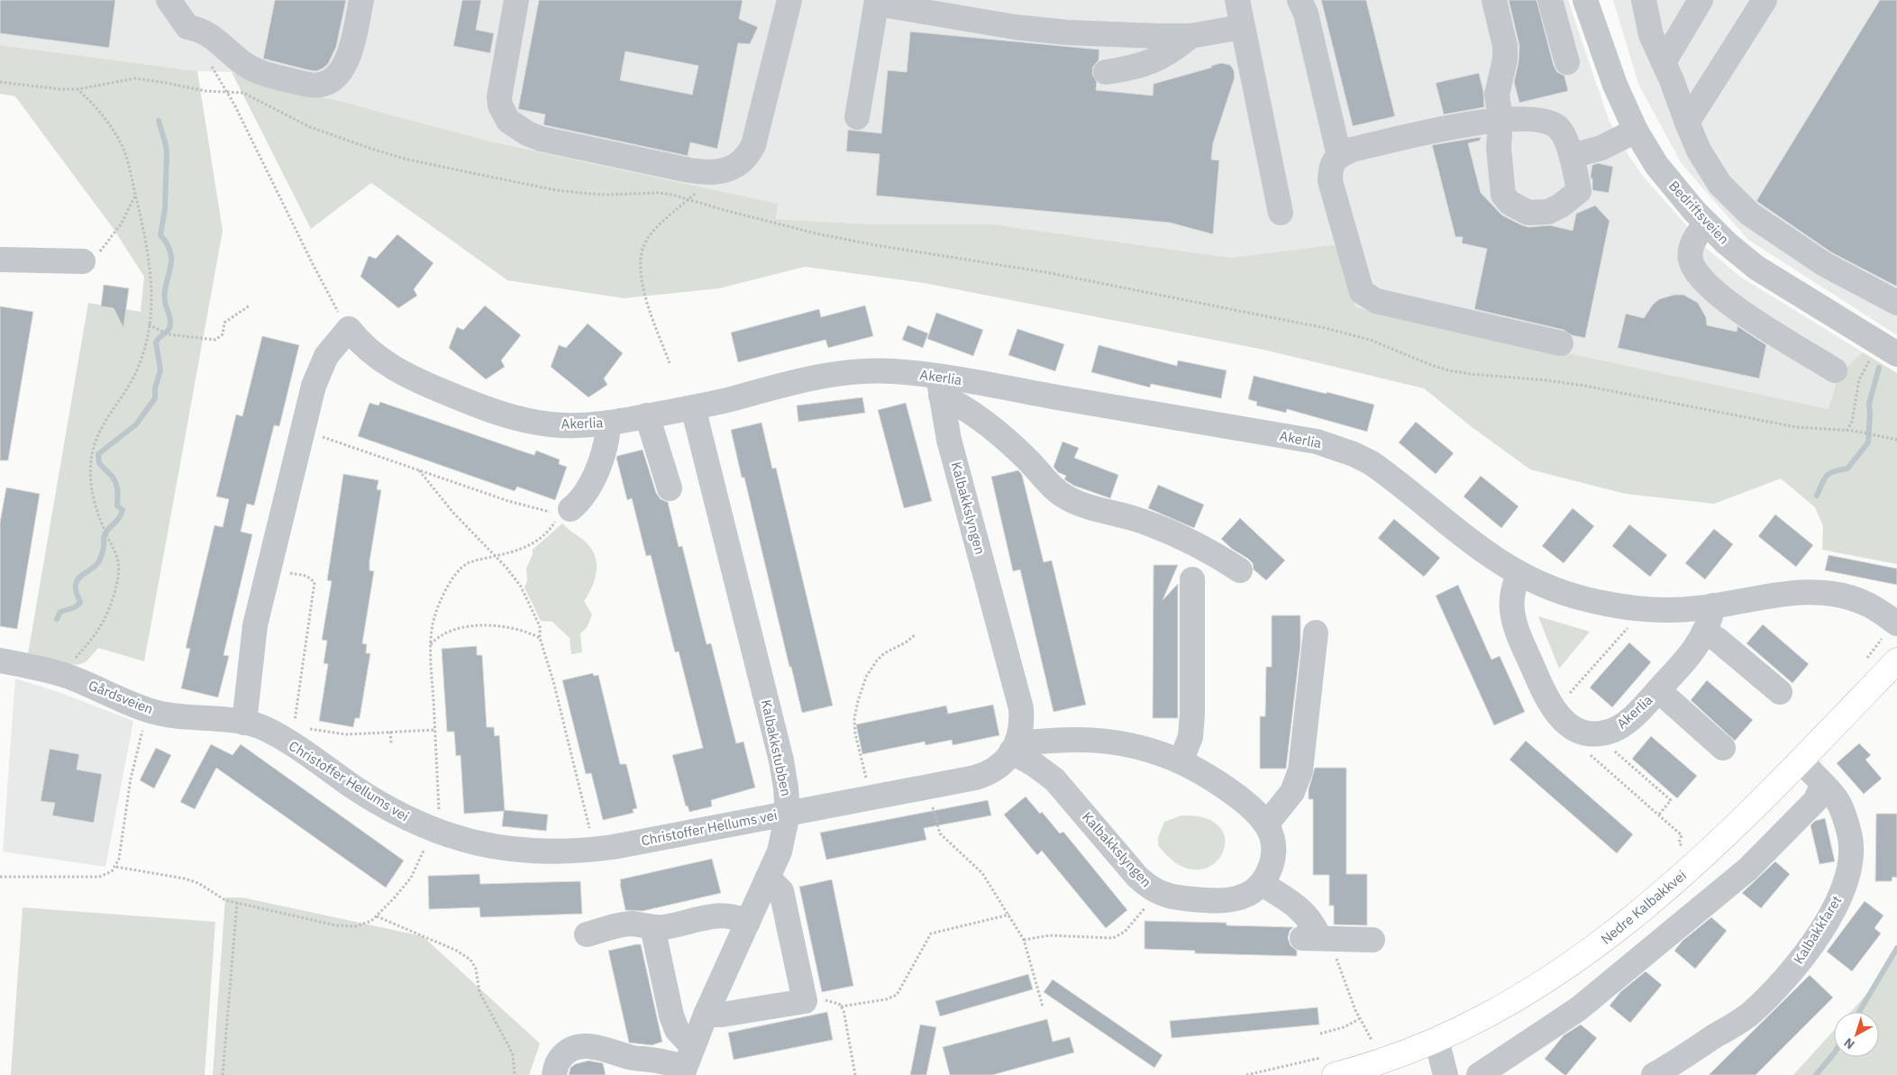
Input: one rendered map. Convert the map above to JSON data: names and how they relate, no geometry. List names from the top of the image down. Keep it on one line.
{"streets":{"main road":["Nedre Kalbakkvei"],"street":["Bedriftsveien","Akerlia","Kalbakkslyngen","Gårdsveien","Kalbakkstubben","Christoffer Hellums vei","Kalbakkfaret"]},"crossings":[["Akerlia","Kalbakkslyngen"],["Akerlia","Kalbakkstubben"],["Kalbakkslyngen","Christoffer Hellums vei"],["Gårdsveien","Christoffer Hellums vei"],["Kalbakkstubben","Christoffer Hellums vei"],["Nedre Kalbakkvei","Kalbakkfaret"]],"north":"bottom left"}
